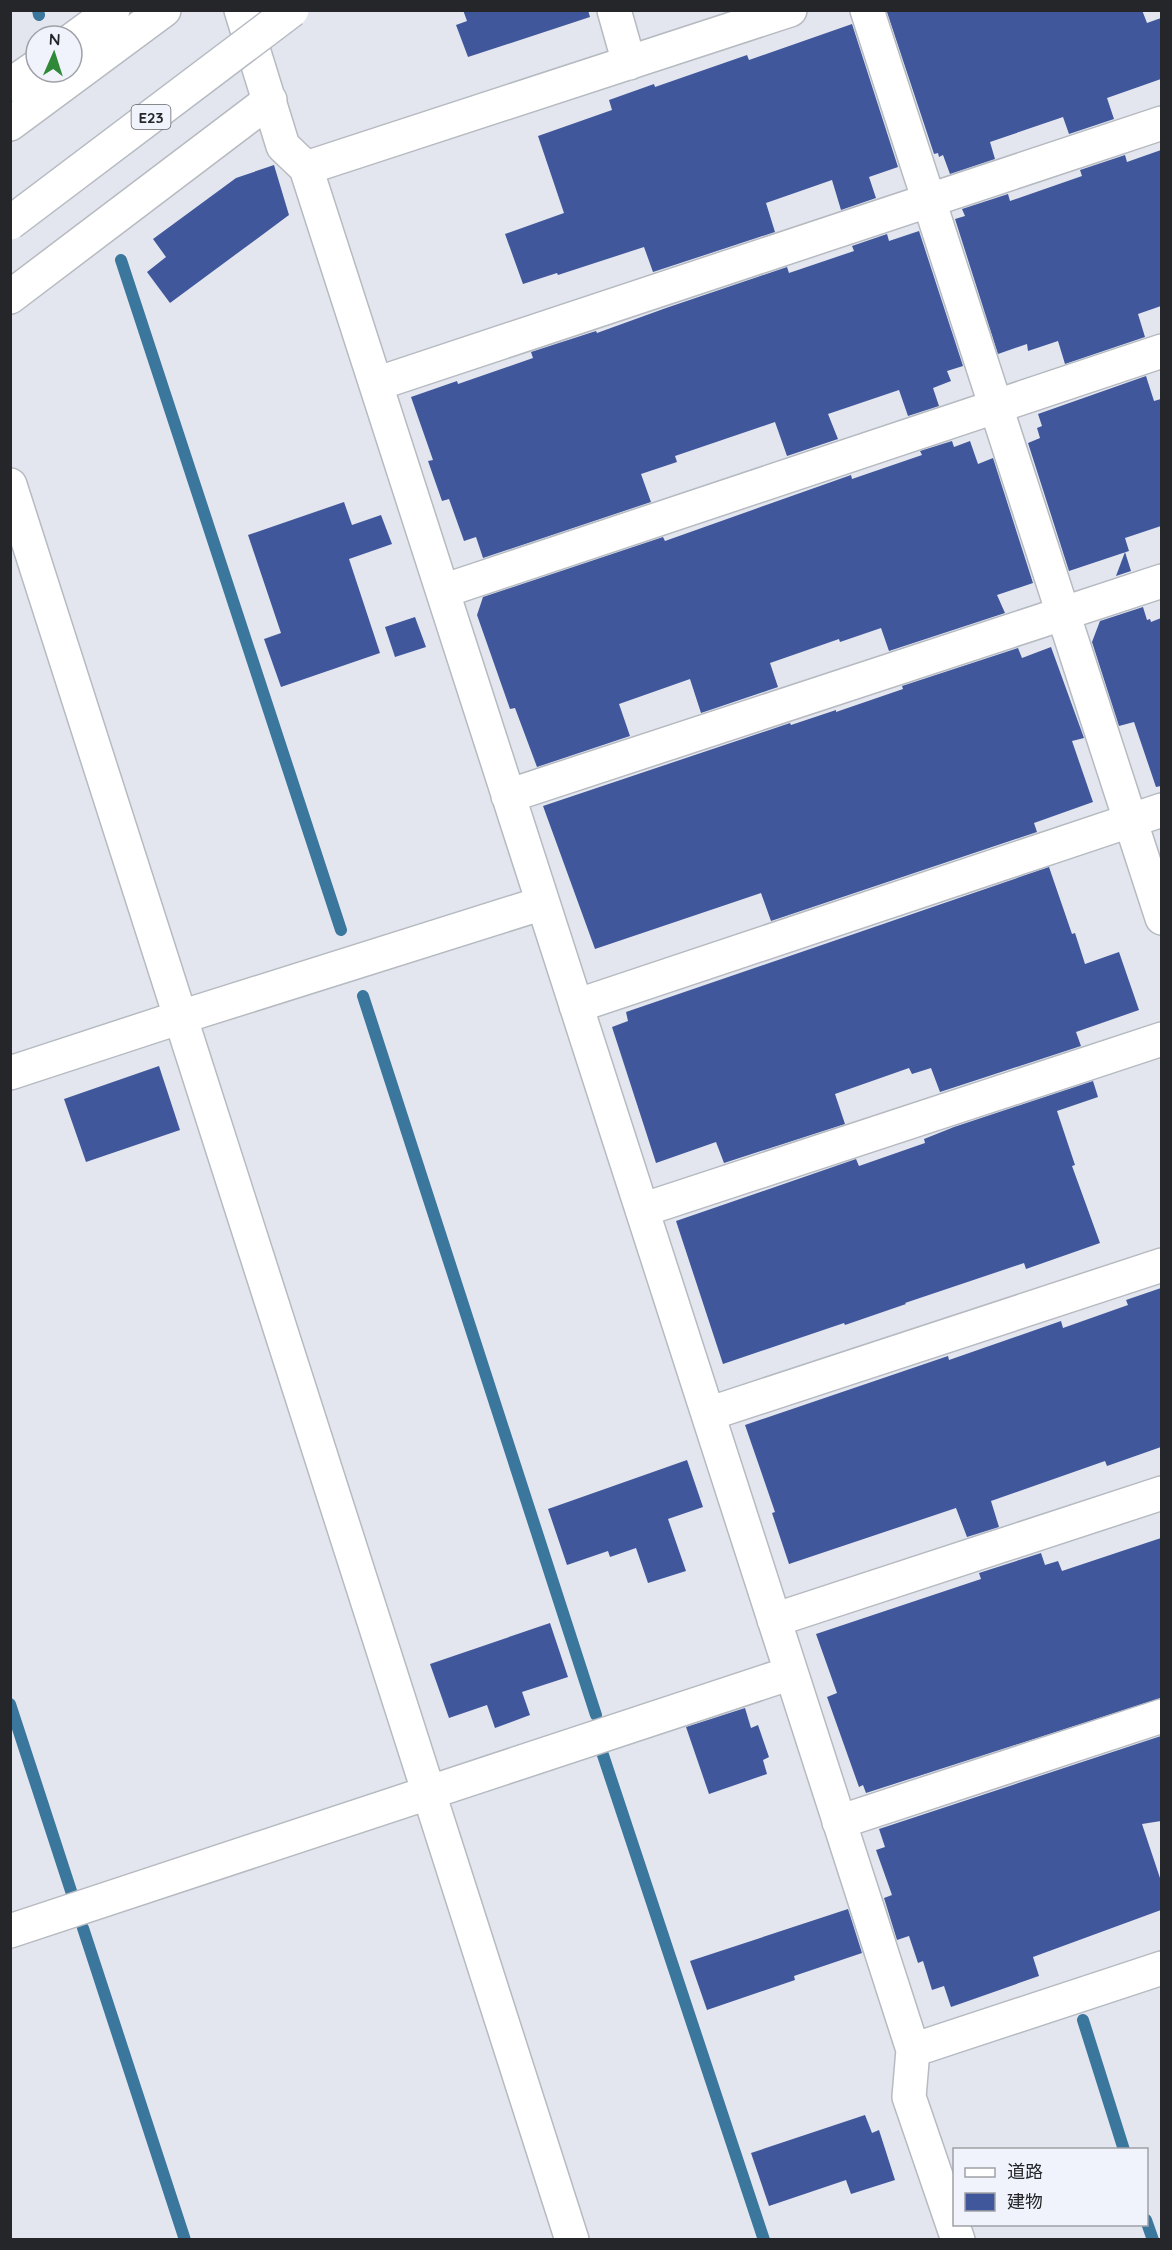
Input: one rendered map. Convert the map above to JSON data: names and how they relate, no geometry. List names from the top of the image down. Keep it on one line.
{"streets":{"main road":["E23"]},"legend":["道路","建物"],"north":"top"}
